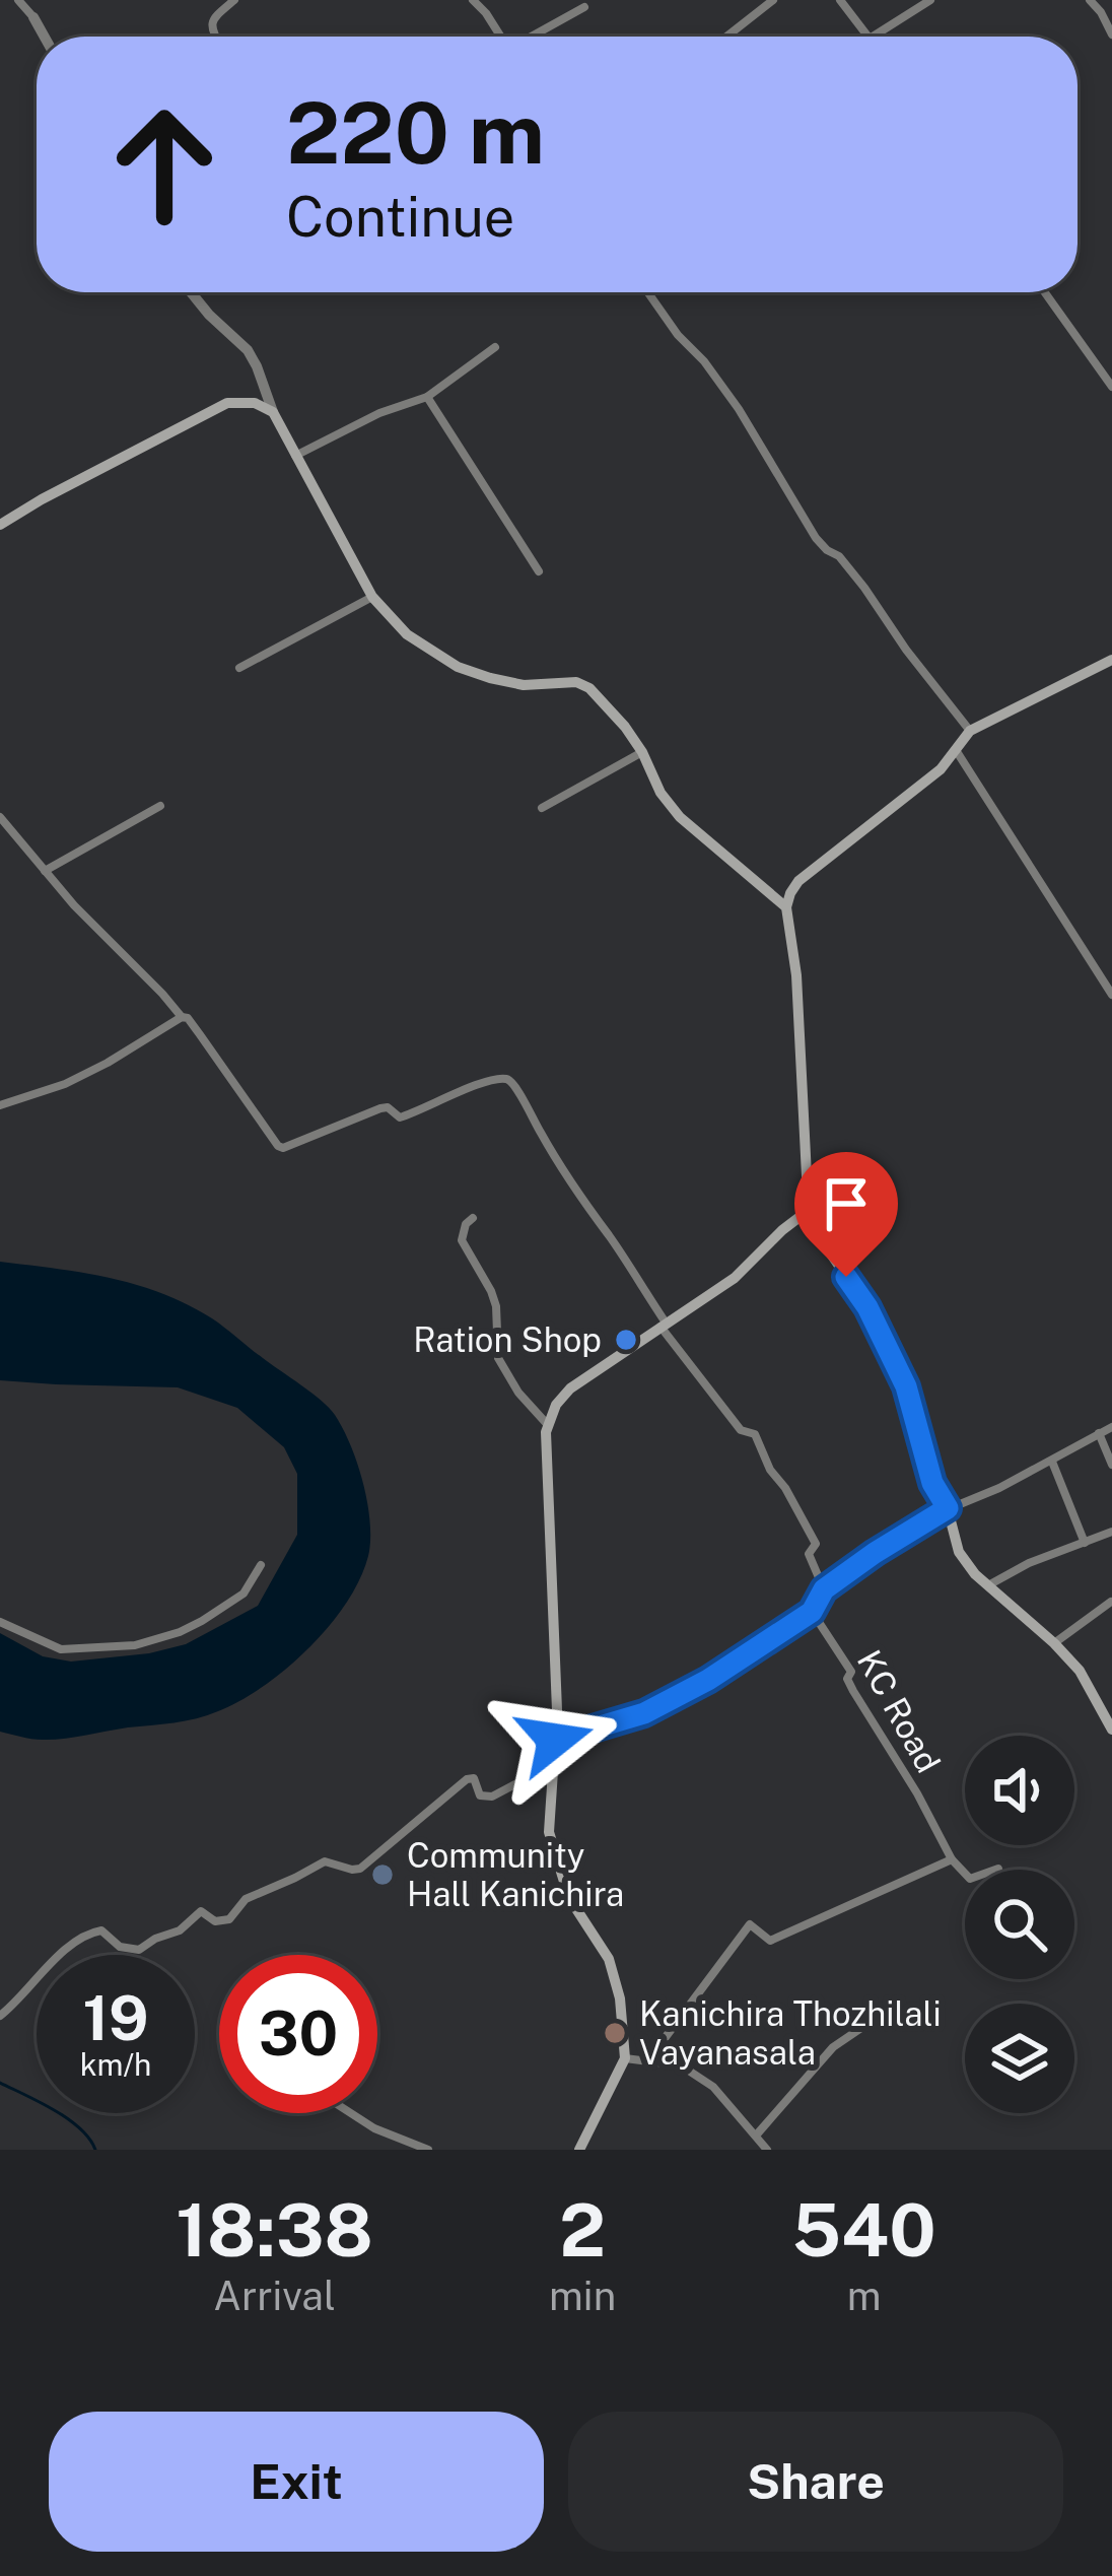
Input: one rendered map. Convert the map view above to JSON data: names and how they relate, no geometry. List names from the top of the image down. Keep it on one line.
{"streets":{"street":["KC Road"]},"places":["Ration Shop","Community Hall Kanichira","Kanichira Thozhilali Vayanasala"],"page":{"turn":["220 m","Continue"],"speed":"19 km/h","limit":"30","eta":["18:38","Arrival","2","min","540","m"],"buttons":["Exit","Share"]}}
